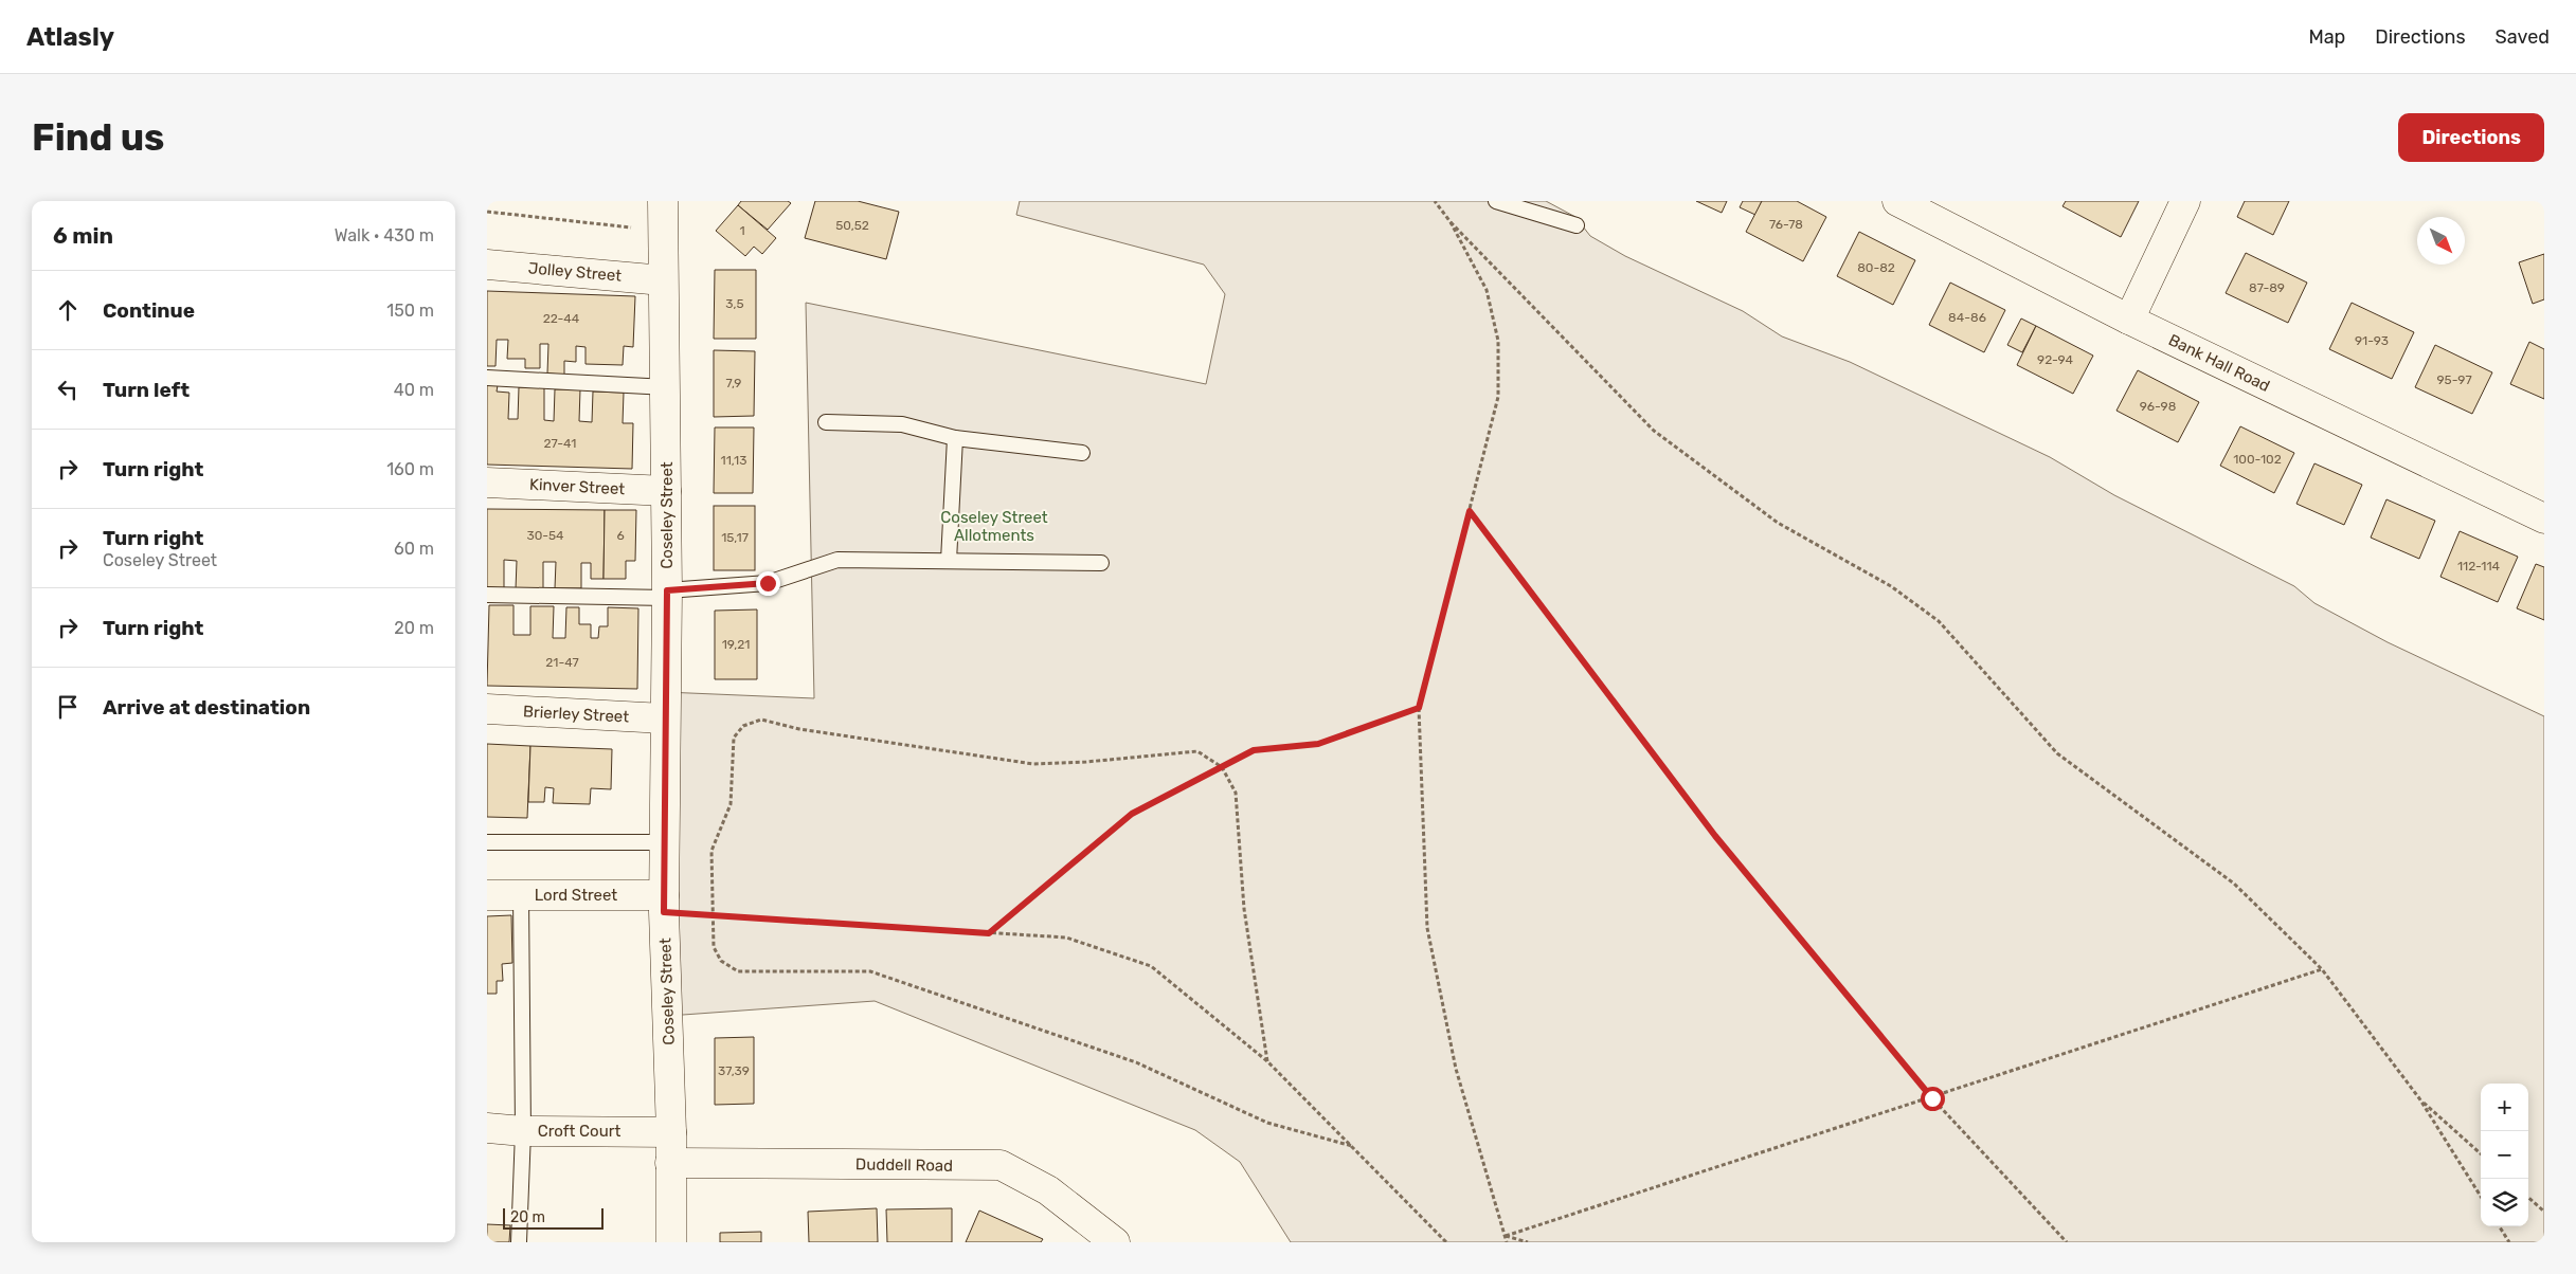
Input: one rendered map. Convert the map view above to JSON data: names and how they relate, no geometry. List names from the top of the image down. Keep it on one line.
{"streets":{"street":["Jolley Street","Bank Hall Road","Kinver Street","Coseley Street","Brierley Street","Lord Street","Croft Court","Duddell Road"]},"crossings":[["Jolley Street","Coseley Street"],["Kinver Street","Coseley Street"],["Coseley Street","Brierley Street"],["Coseley Street","Lord Street"],["Coseley Street","Croft Court"],["Coseley Street","Duddell Road"]],"parks":["Coseley Street Allotments"],"house_numbers":["76-78","50,52","1","80-82","87-89","3,5","84-86","22-44","91-93","92-94","95-97","7,9","96-98","27-41","100-102","11,13","30-54","6","15,17","112-114","19,21","21-47","37,39"],"scale_bar":"20 m","north":"bottom right","page":{"header":"Atlasly","nav":["Map","Directions","Saved"],"buttons":"Directions","title":"Find us","heading":["6 min","Walk · 430 m"],"list":[["Continue","150 m"],["Turn left","40 m"],["Turn right","160 m"],["Turn right","Coseley Street","60 m"],["Turn right","20 m"],"Arrive at destination"],"map_buttons":["+","−"],"scale":"20 m"}}
